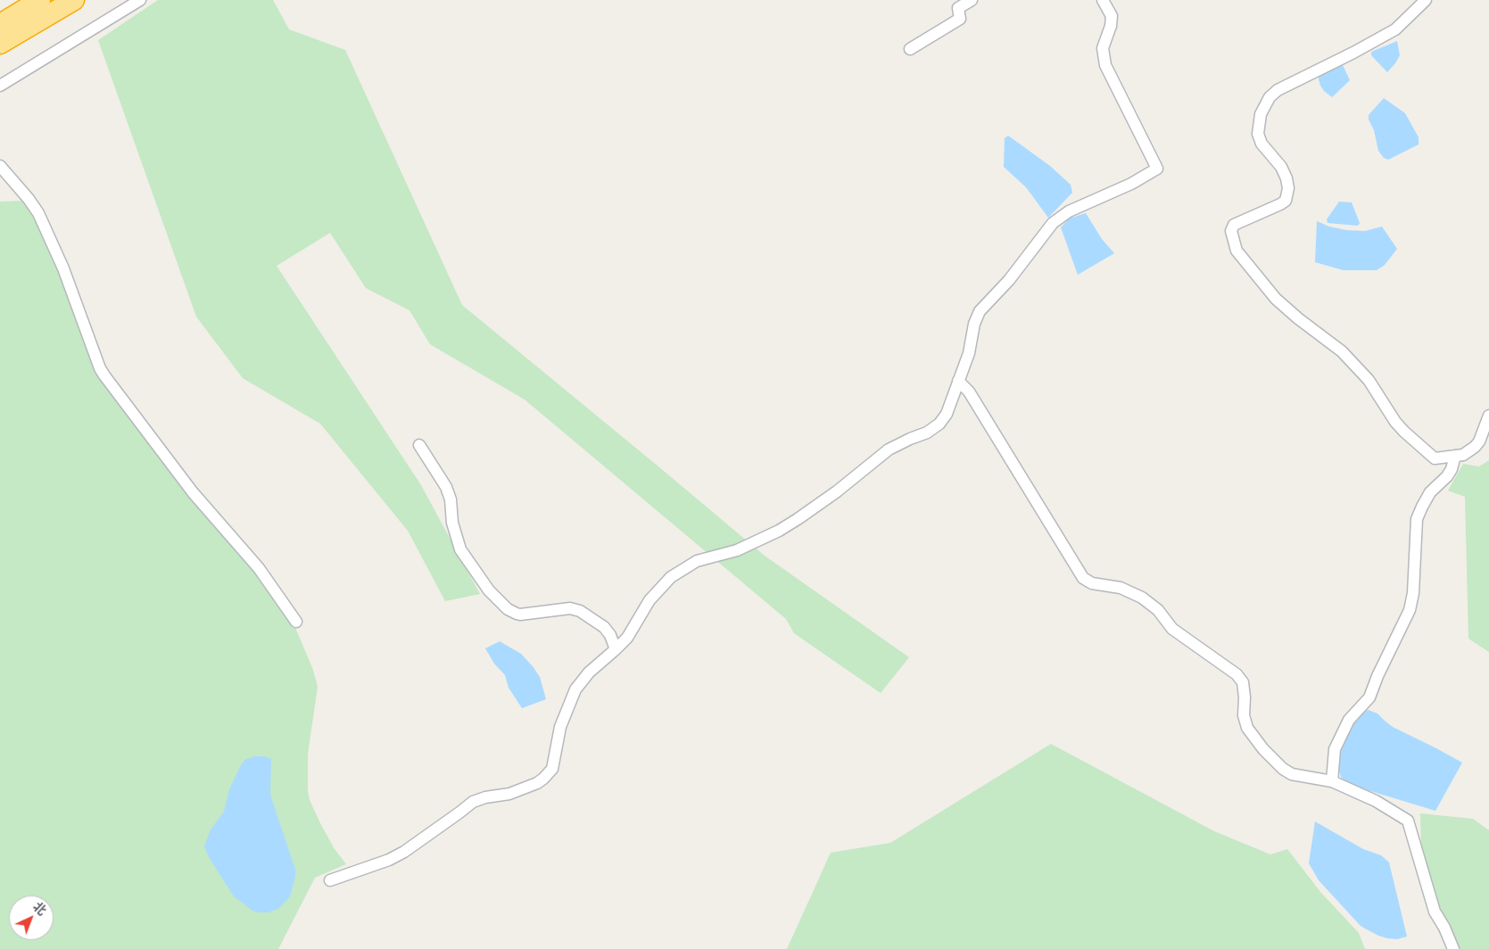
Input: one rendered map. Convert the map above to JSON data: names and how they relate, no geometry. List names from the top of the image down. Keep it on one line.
{"north":"top right"}
